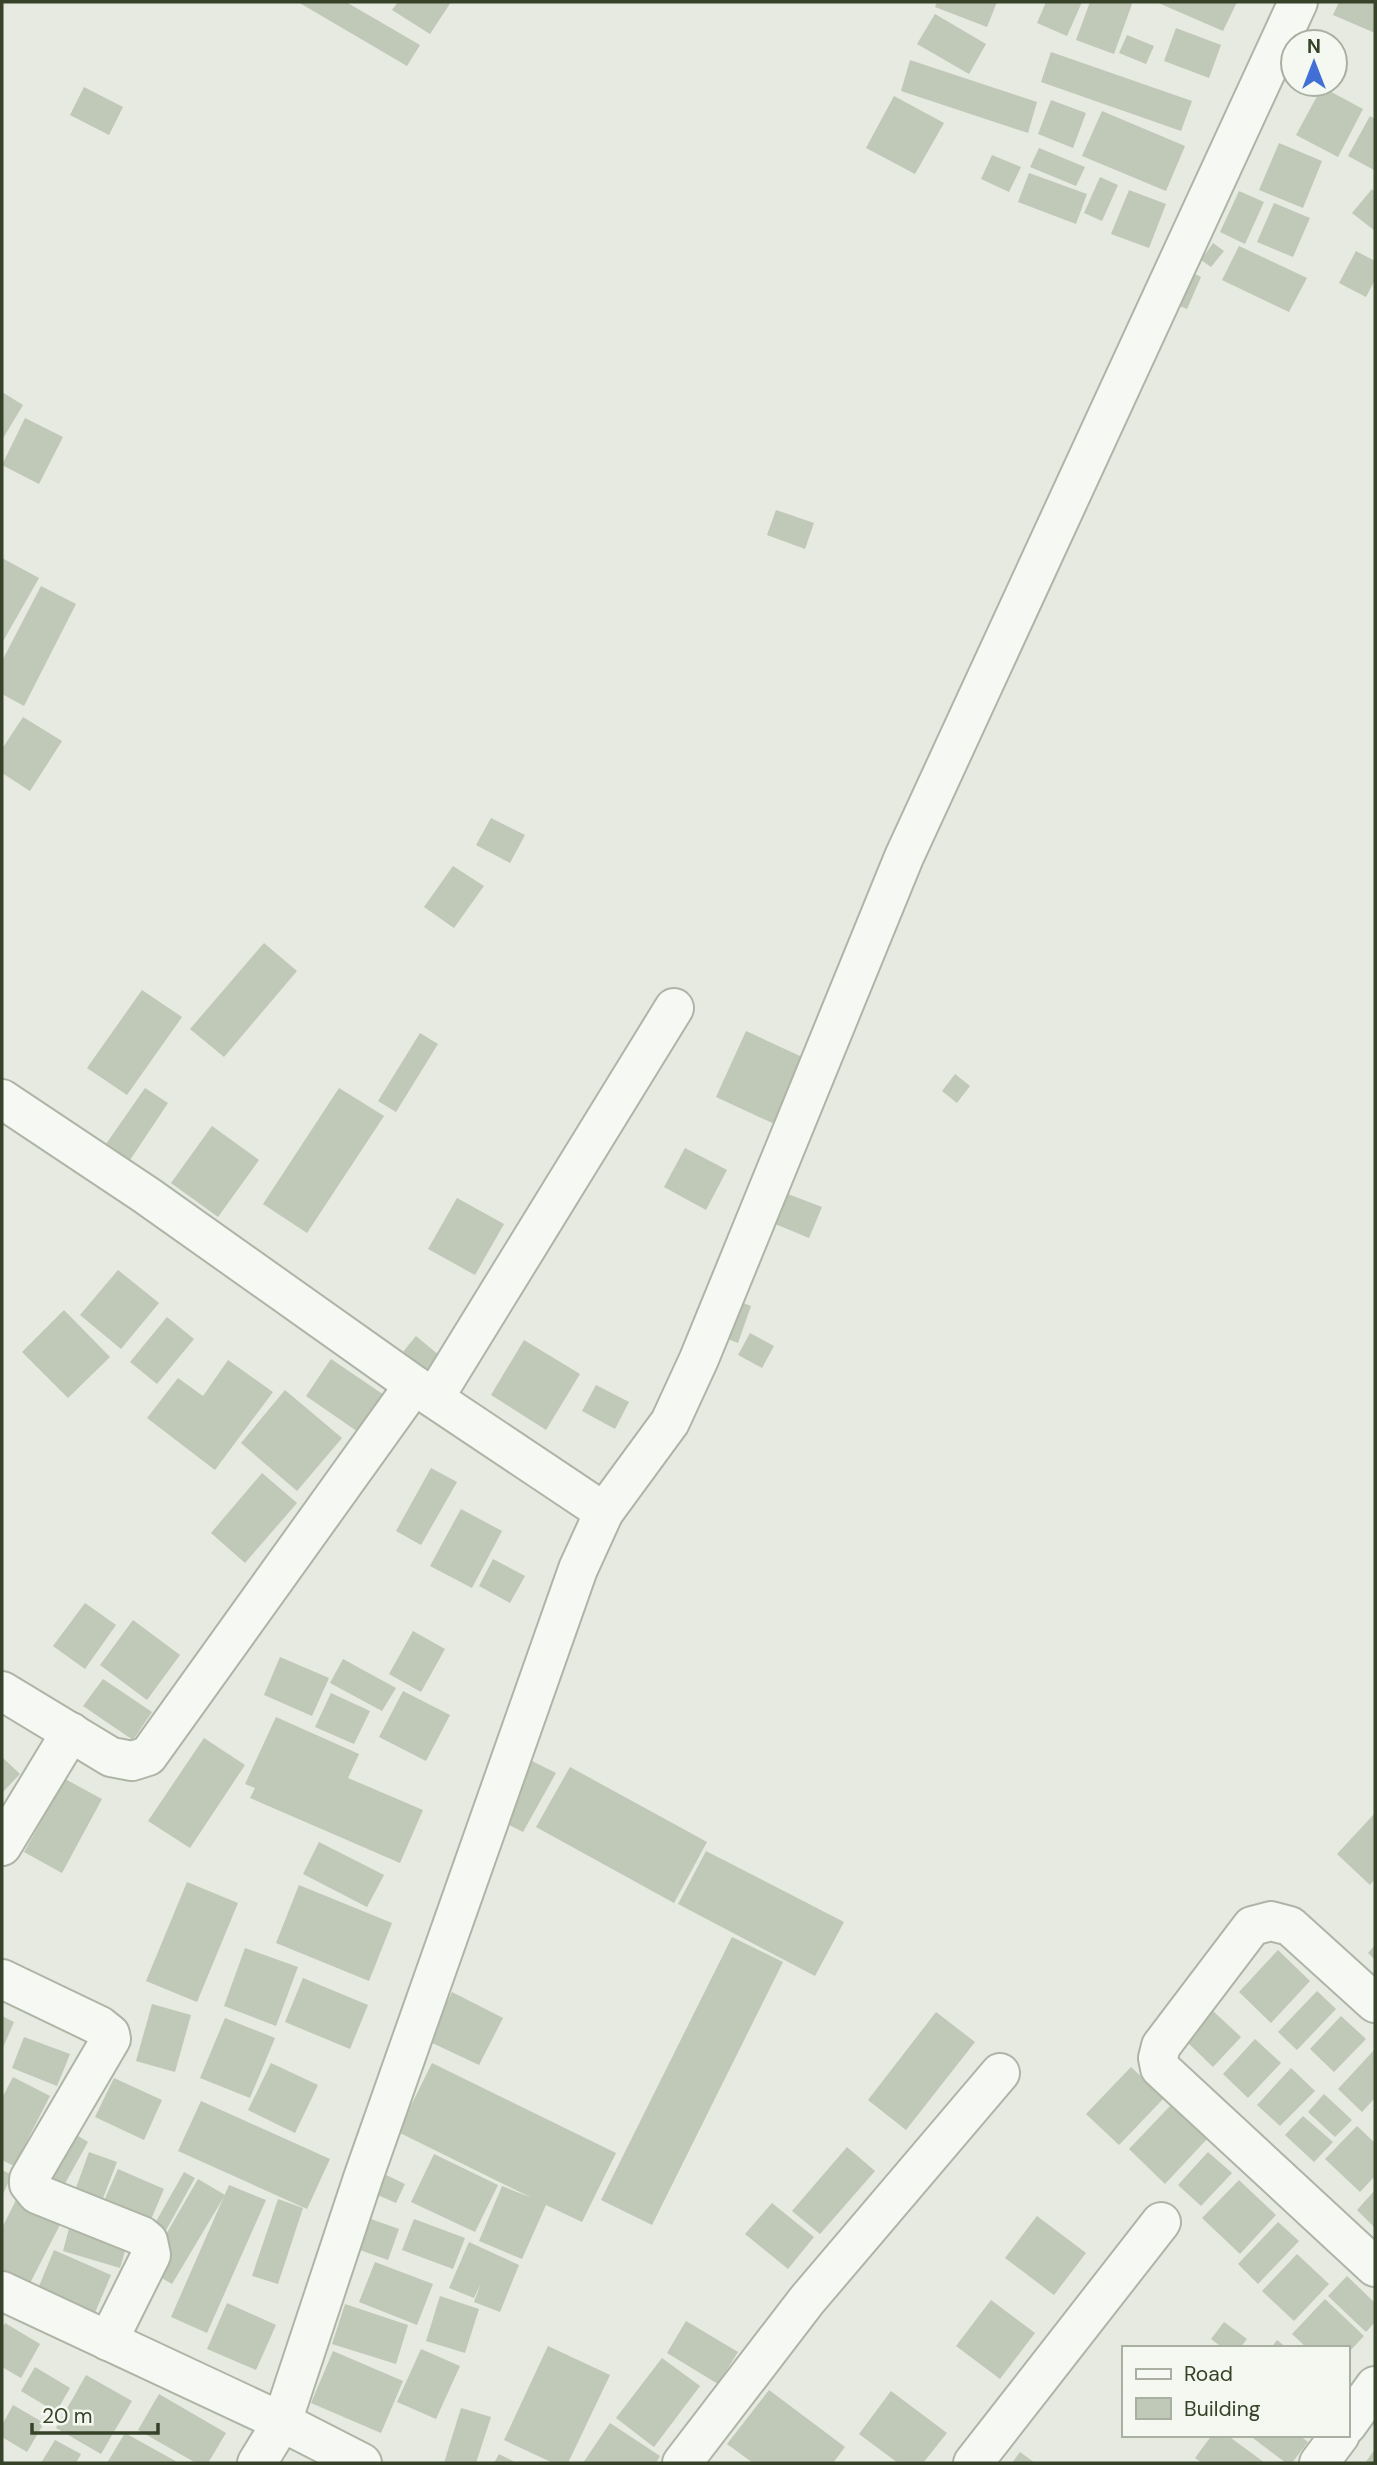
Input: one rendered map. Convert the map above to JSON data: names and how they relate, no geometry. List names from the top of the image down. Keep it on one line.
{"legend":["Road","Building"],"scale_bar":"20 m","north":"top"}
